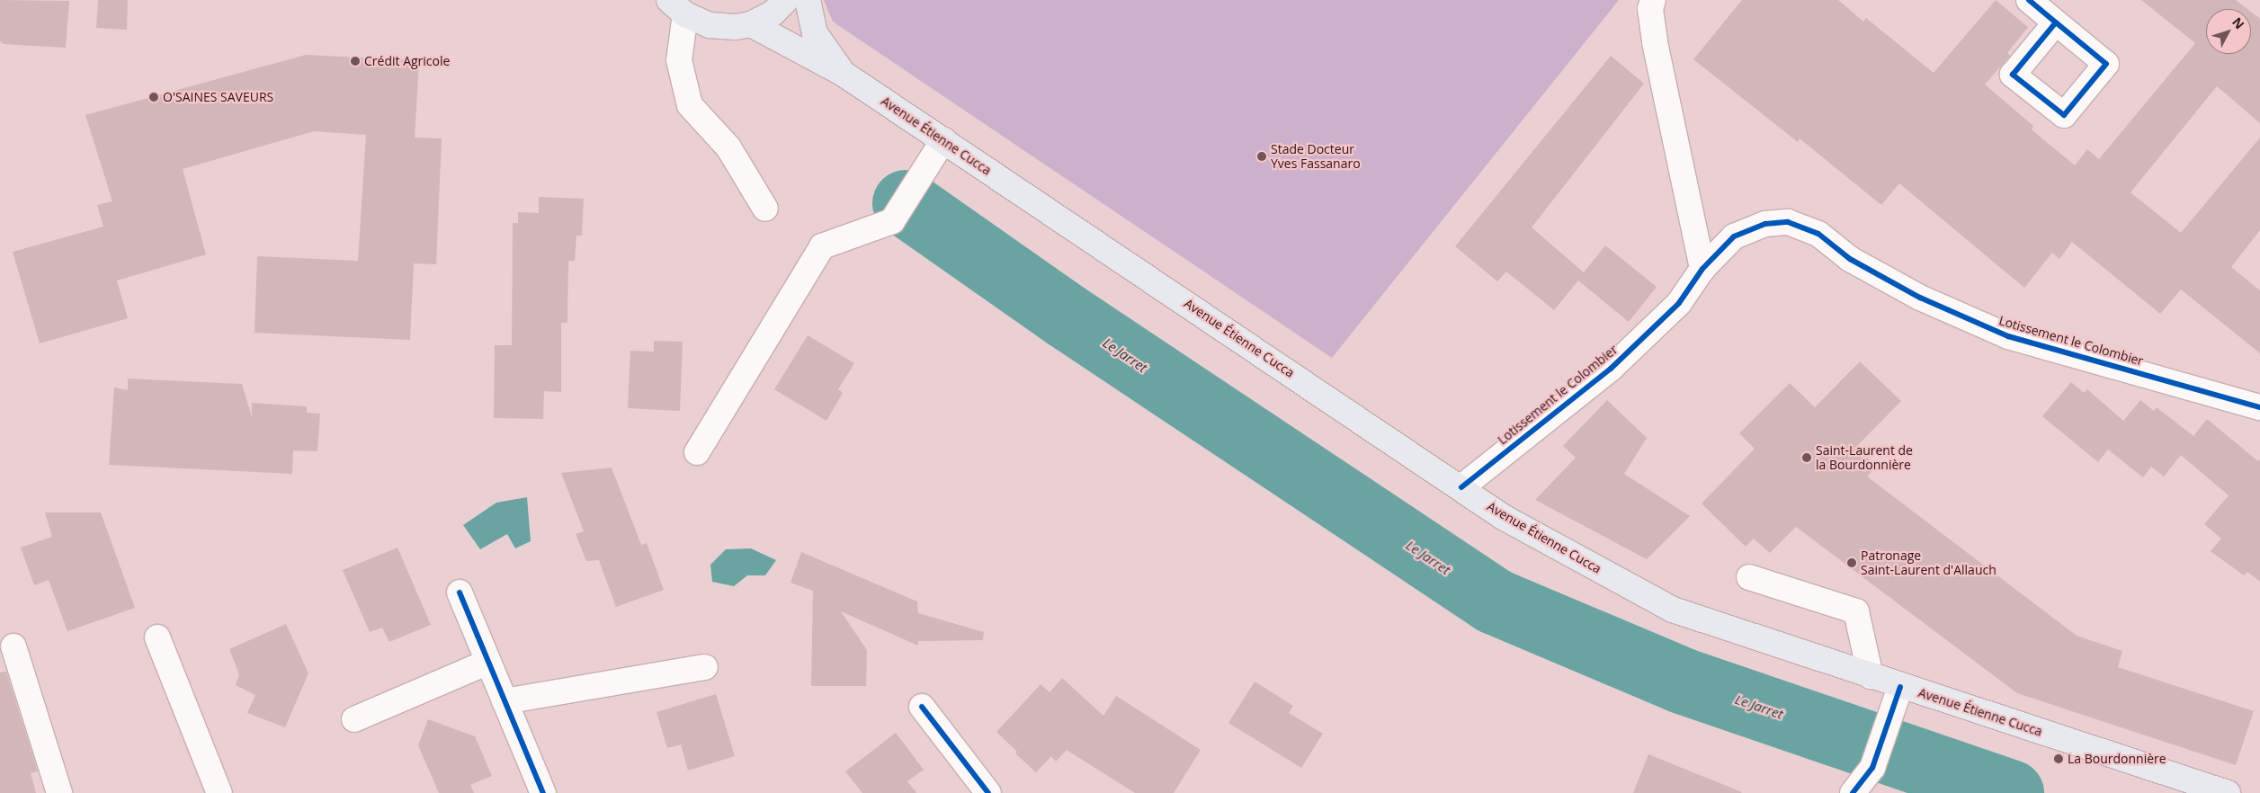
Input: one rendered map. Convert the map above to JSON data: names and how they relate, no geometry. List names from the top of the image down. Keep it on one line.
{"streets":{"main road":["Avenue Étienne Cucca"],"street":["Lotissement le Colombier"]},"crossings":[["Avenue Étienne Cucca","Lotissement le Colombier"]],"water":["Le Jarret"],"places":["Crédit Agricole","O'SAINES SAVEURS","Stade Docteur Yves Fassanaro","Saint-Laurent de la Bourdonnière","Patronage Saint-Laurent d'Allauch","La Bourdonnière"],"north":"top right"}
